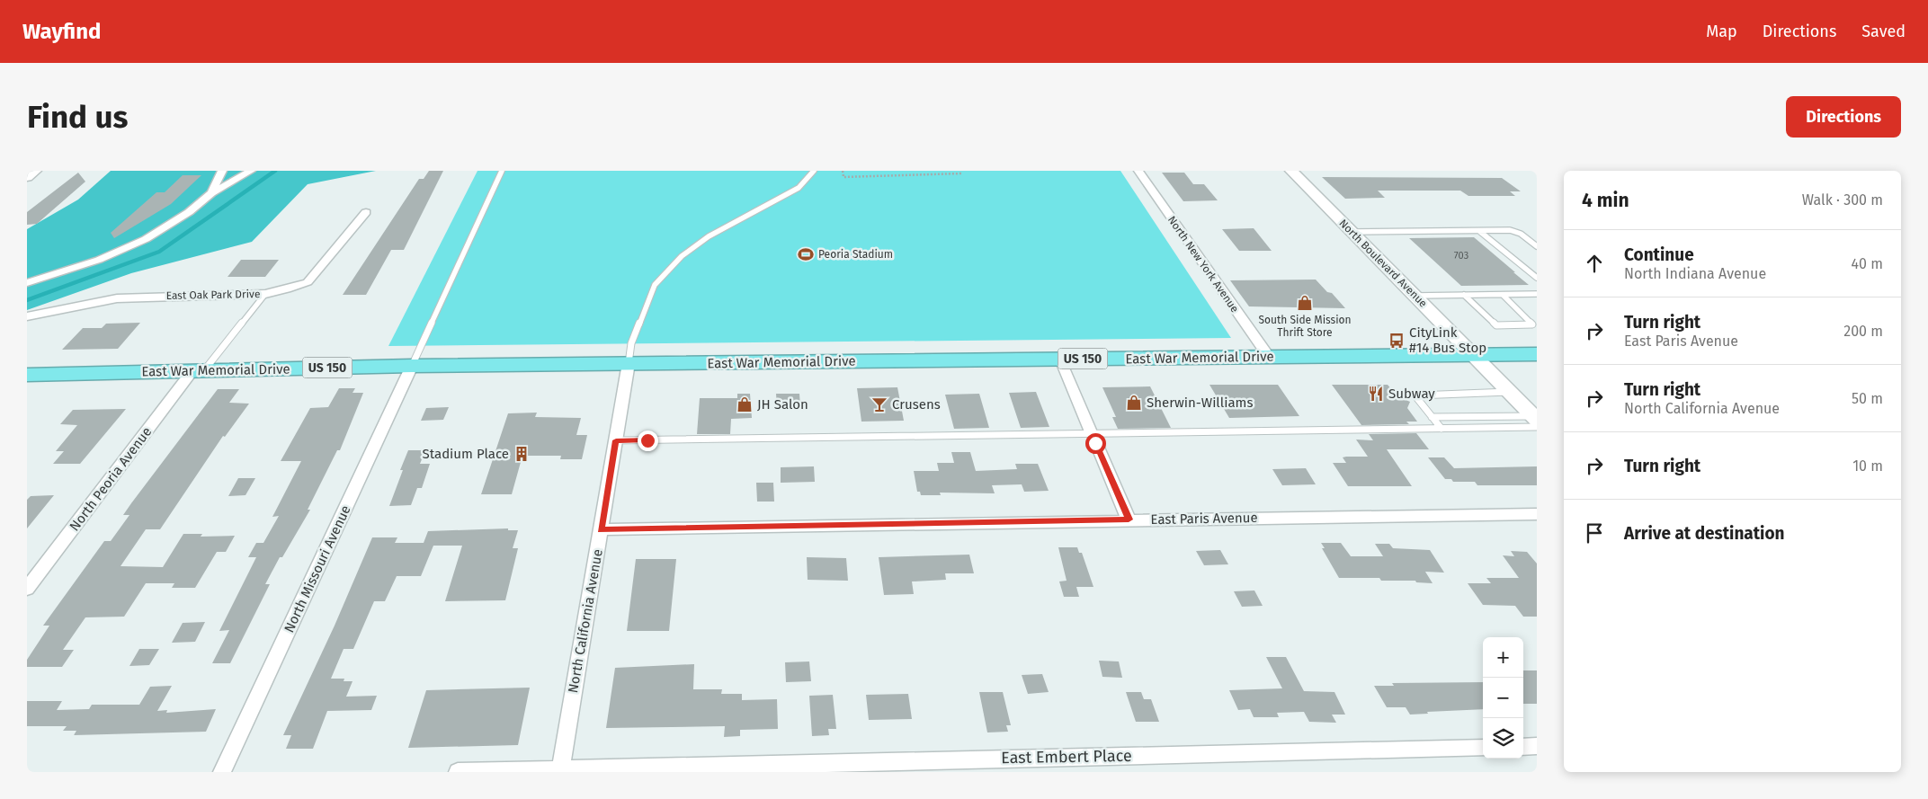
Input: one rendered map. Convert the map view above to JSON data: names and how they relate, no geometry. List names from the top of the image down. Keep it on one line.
{"streets":{"highway":["East War Memorial Drive","US 150"],"street":["North Boulevard Avenue","North New York Avenue","East Oak Park Drive","North Peoria Avenue","East Paris Avenue","North Missouri Avenue","North California Avenue","East Embert Place"]},"crossings":[["North Boulevard Avenue","East War Memorial Drive"],["North New York Avenue","East War Memorial Drive"],["East Oak Park Drive","North Peoria Avenue"],["East War Memorial Drive","North Peoria Avenue"],["East War Memorial Drive","North Missouri Avenue"],["East War Memorial Drive","North California Avenue"],["East Paris Avenue","North California Avenue"],["North California Avenue","East Embert Place"]],"places":{"sports":["Peoria Stadium"],"shop":["South Side Mission Thrift Store","Sherwin-Williams","JH Salon"],"bus stop":["CityLink #14 Bus Stop"],"restaurant":["Subway"],"bar":["Crusens"],"building":["Stadium Place"]},"house_numbers":["703"],"page":{"header":"Wayfind","nav":["Map","Directions","Saved"],"buttons":"Directions","title":"Find us","heading":["4 min","Walk · 300 m"],"list":[["Continue","North Indiana Avenue","40 m"],["Turn right","East Paris Avenue","200 m"],["Turn right","North California Avenue","50 m"],["Turn right","10 m"],"Arrive at destination"],"map_buttons":["+","−"]}}
